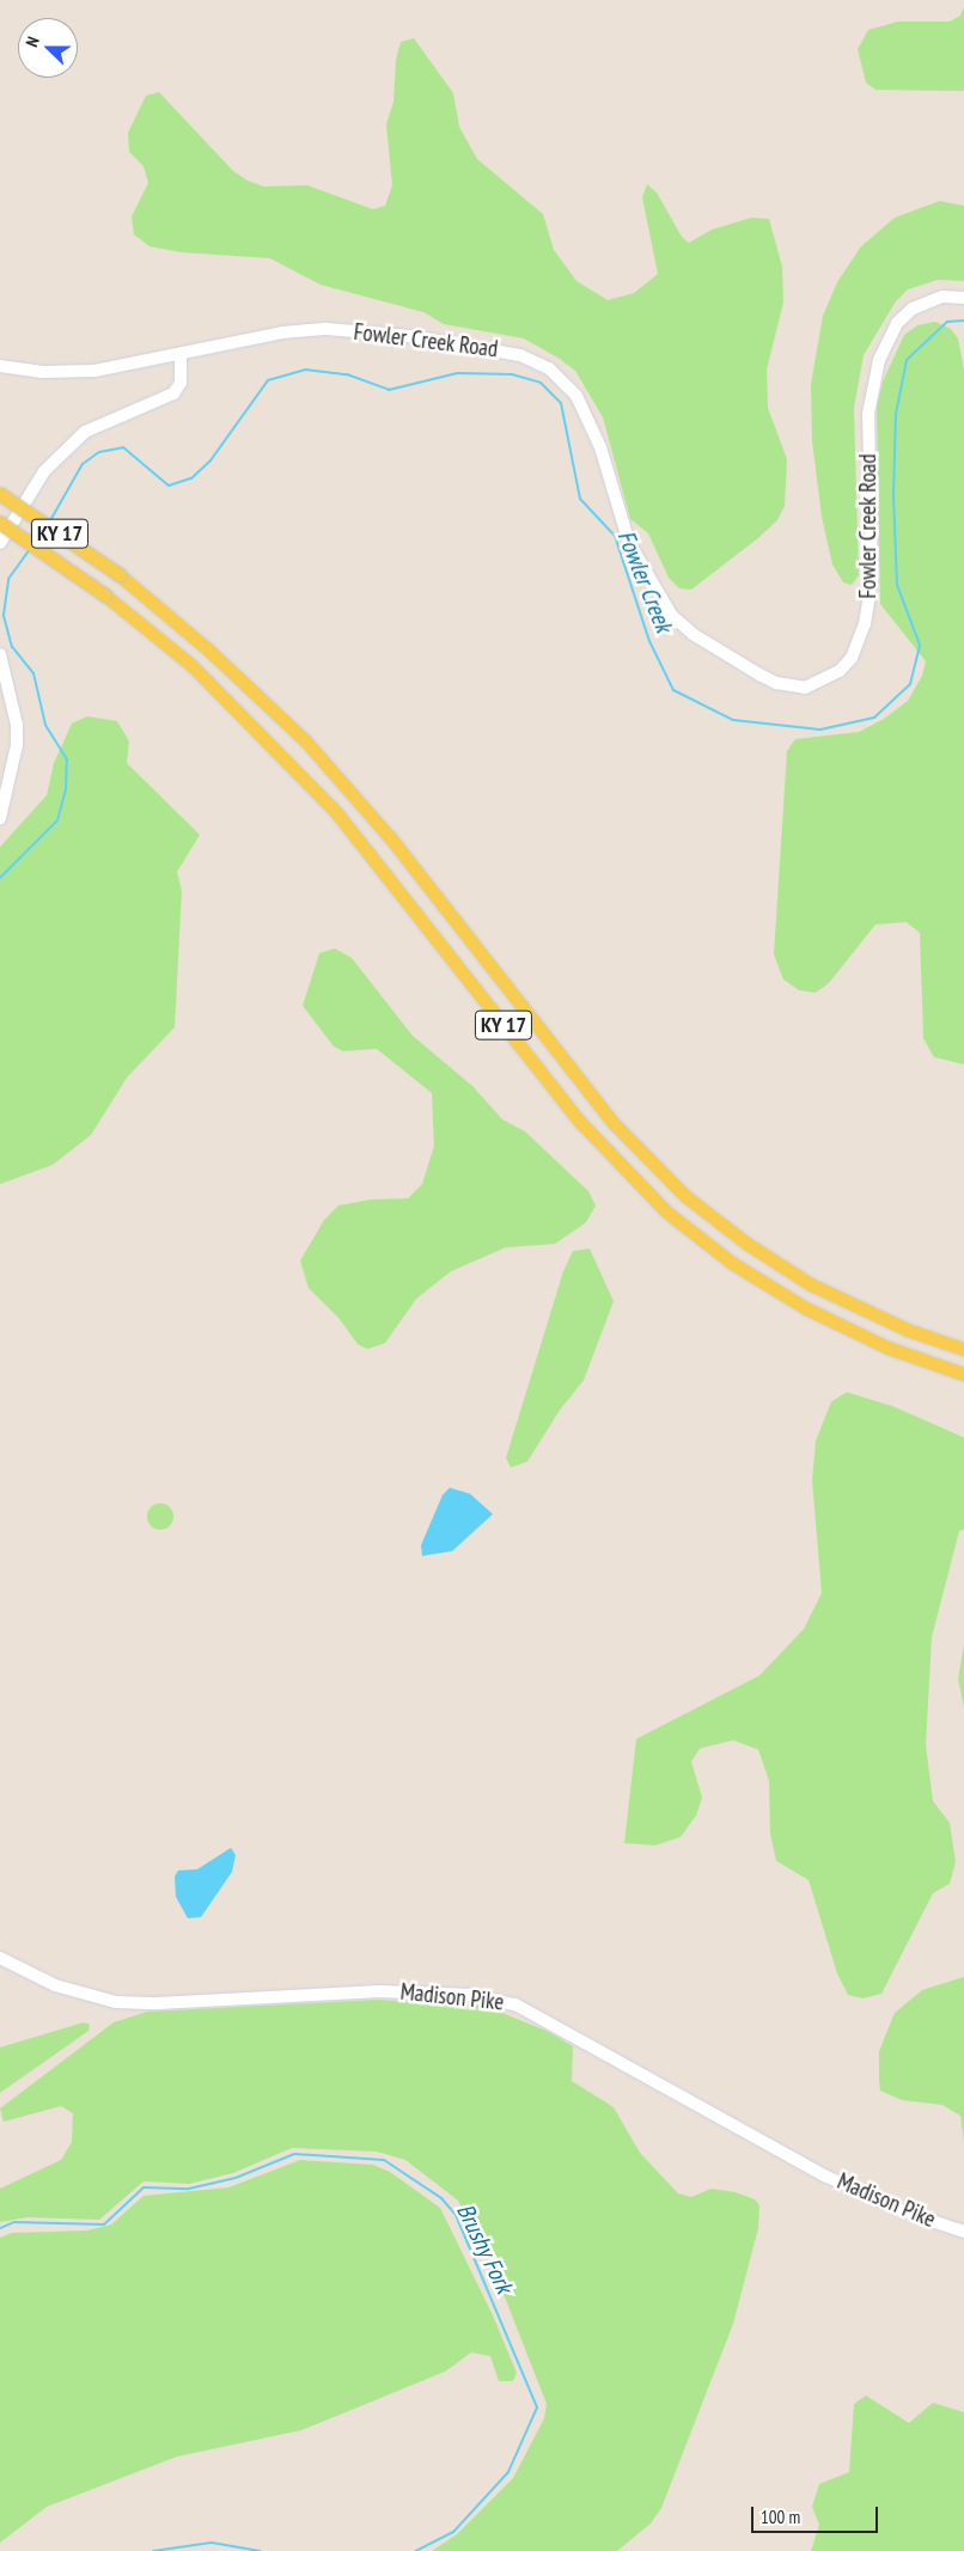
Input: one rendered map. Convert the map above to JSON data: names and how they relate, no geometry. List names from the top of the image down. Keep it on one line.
{"streets":{"main road":["Fowler Creek Road","KY 17","Madison Pike"]},"water":["Fowler Creek","Brushy Fork"],"scale_bar":"100 m","north":"left"}
